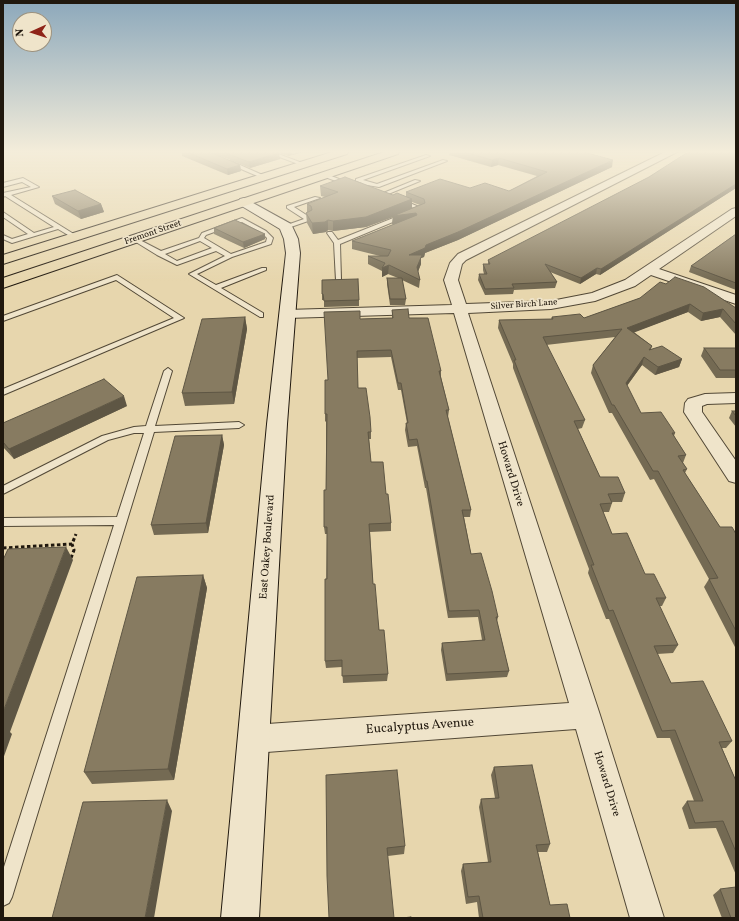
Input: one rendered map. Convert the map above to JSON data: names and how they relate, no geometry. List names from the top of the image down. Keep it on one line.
{"streets":{"main road":["Fremont Street"],"street":["Silver Birch Lane","Howard Drive","East Oakey Boulevard","Eucalyptus Avenue"]},"crossings":[["Silver Birch Lane","Howard Drive"],["Silver Birch Lane","East Oakey Boulevard"],["Howard Drive","Eucalyptus Avenue"],["East Oakey Boulevard","Eucalyptus Avenue"]],"north":"left"}
